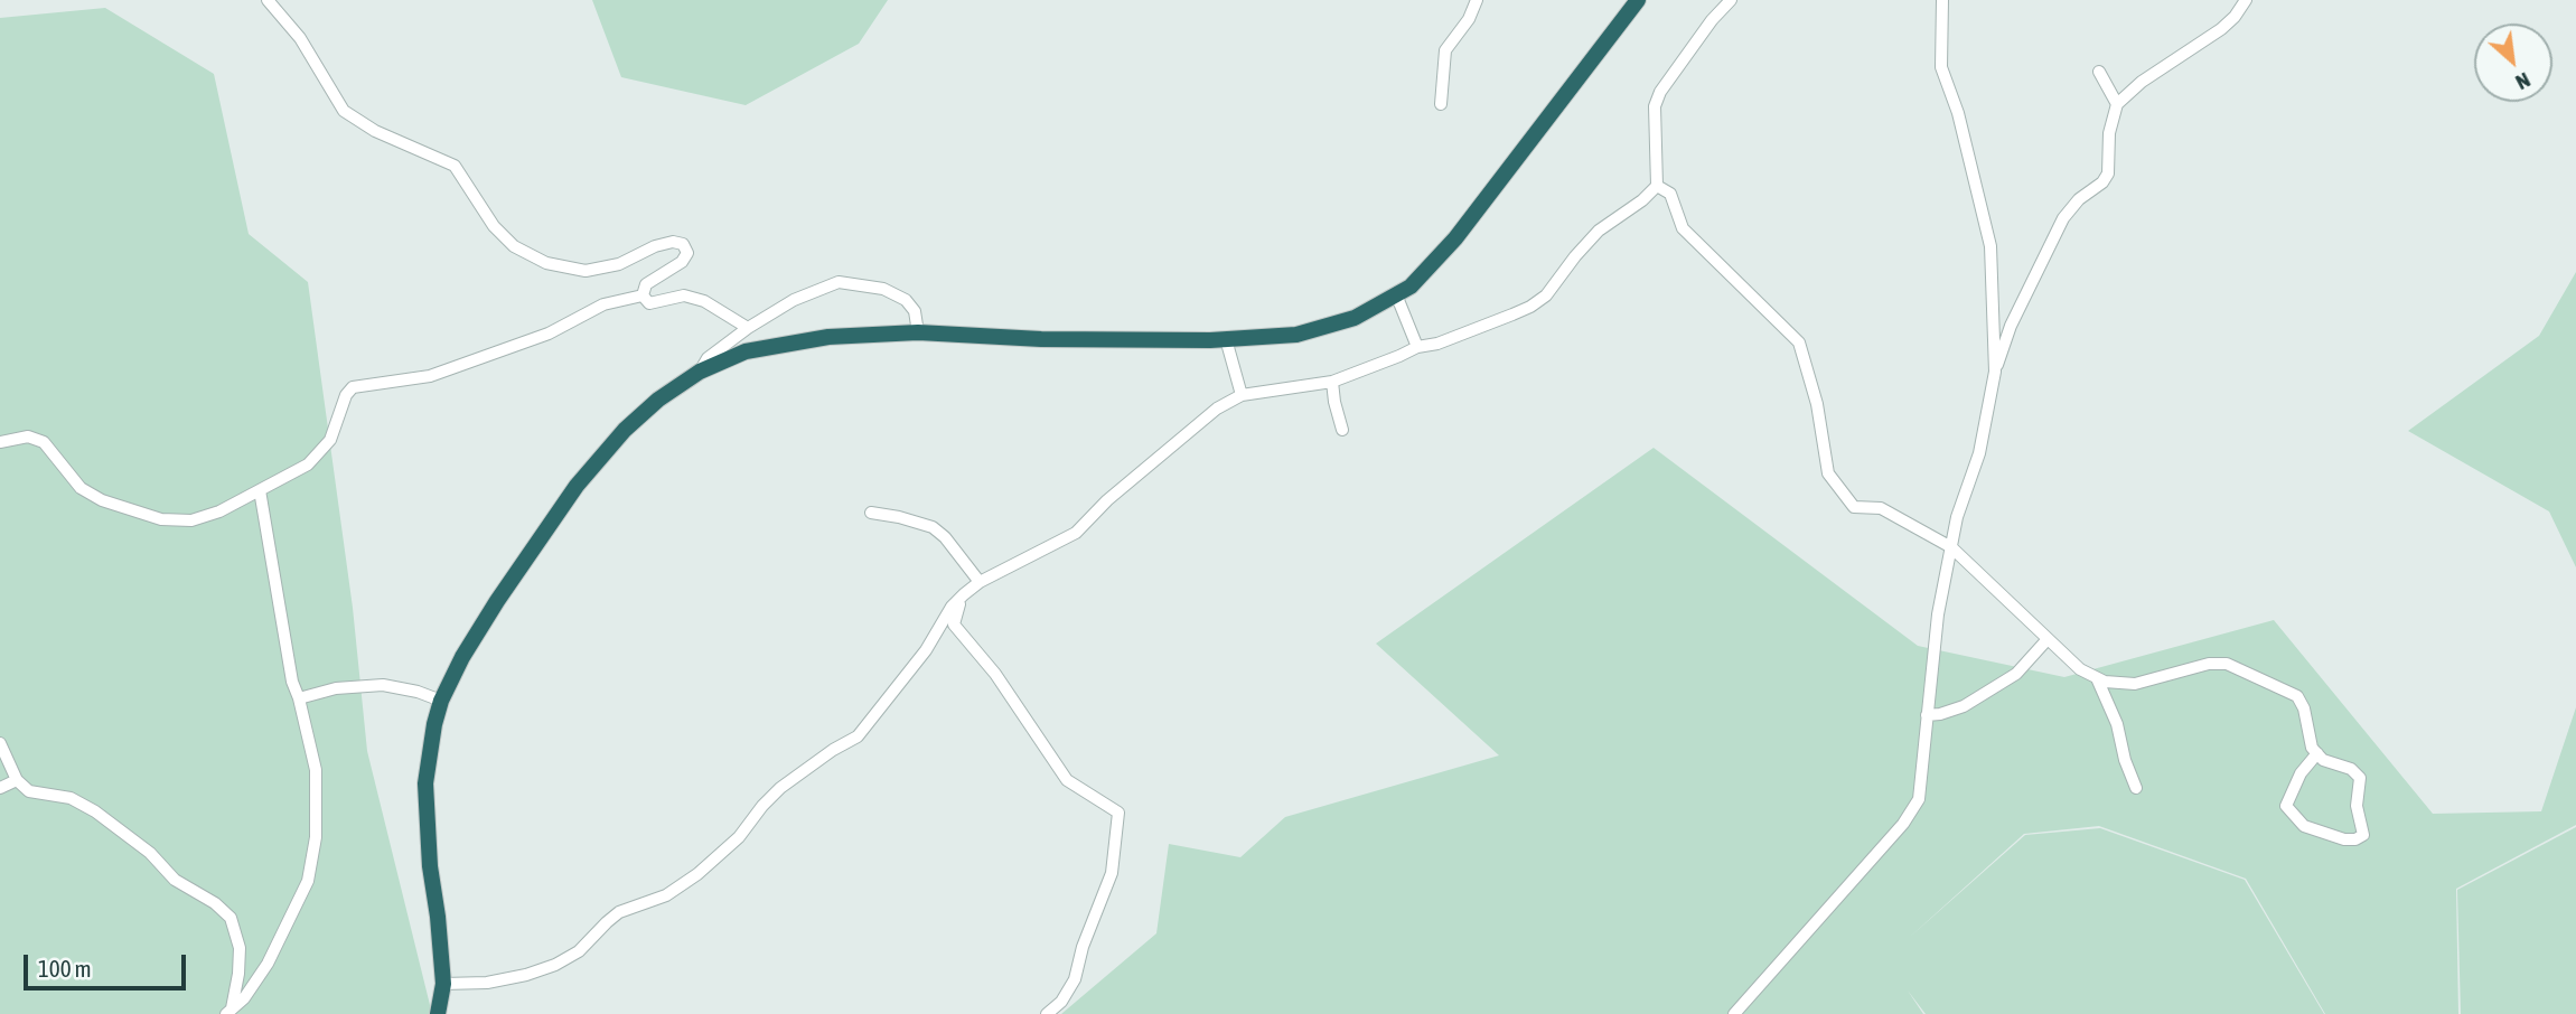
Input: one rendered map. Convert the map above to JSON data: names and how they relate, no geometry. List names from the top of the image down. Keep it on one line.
{"scale_bar":"100 m","north":"bottom right"}
